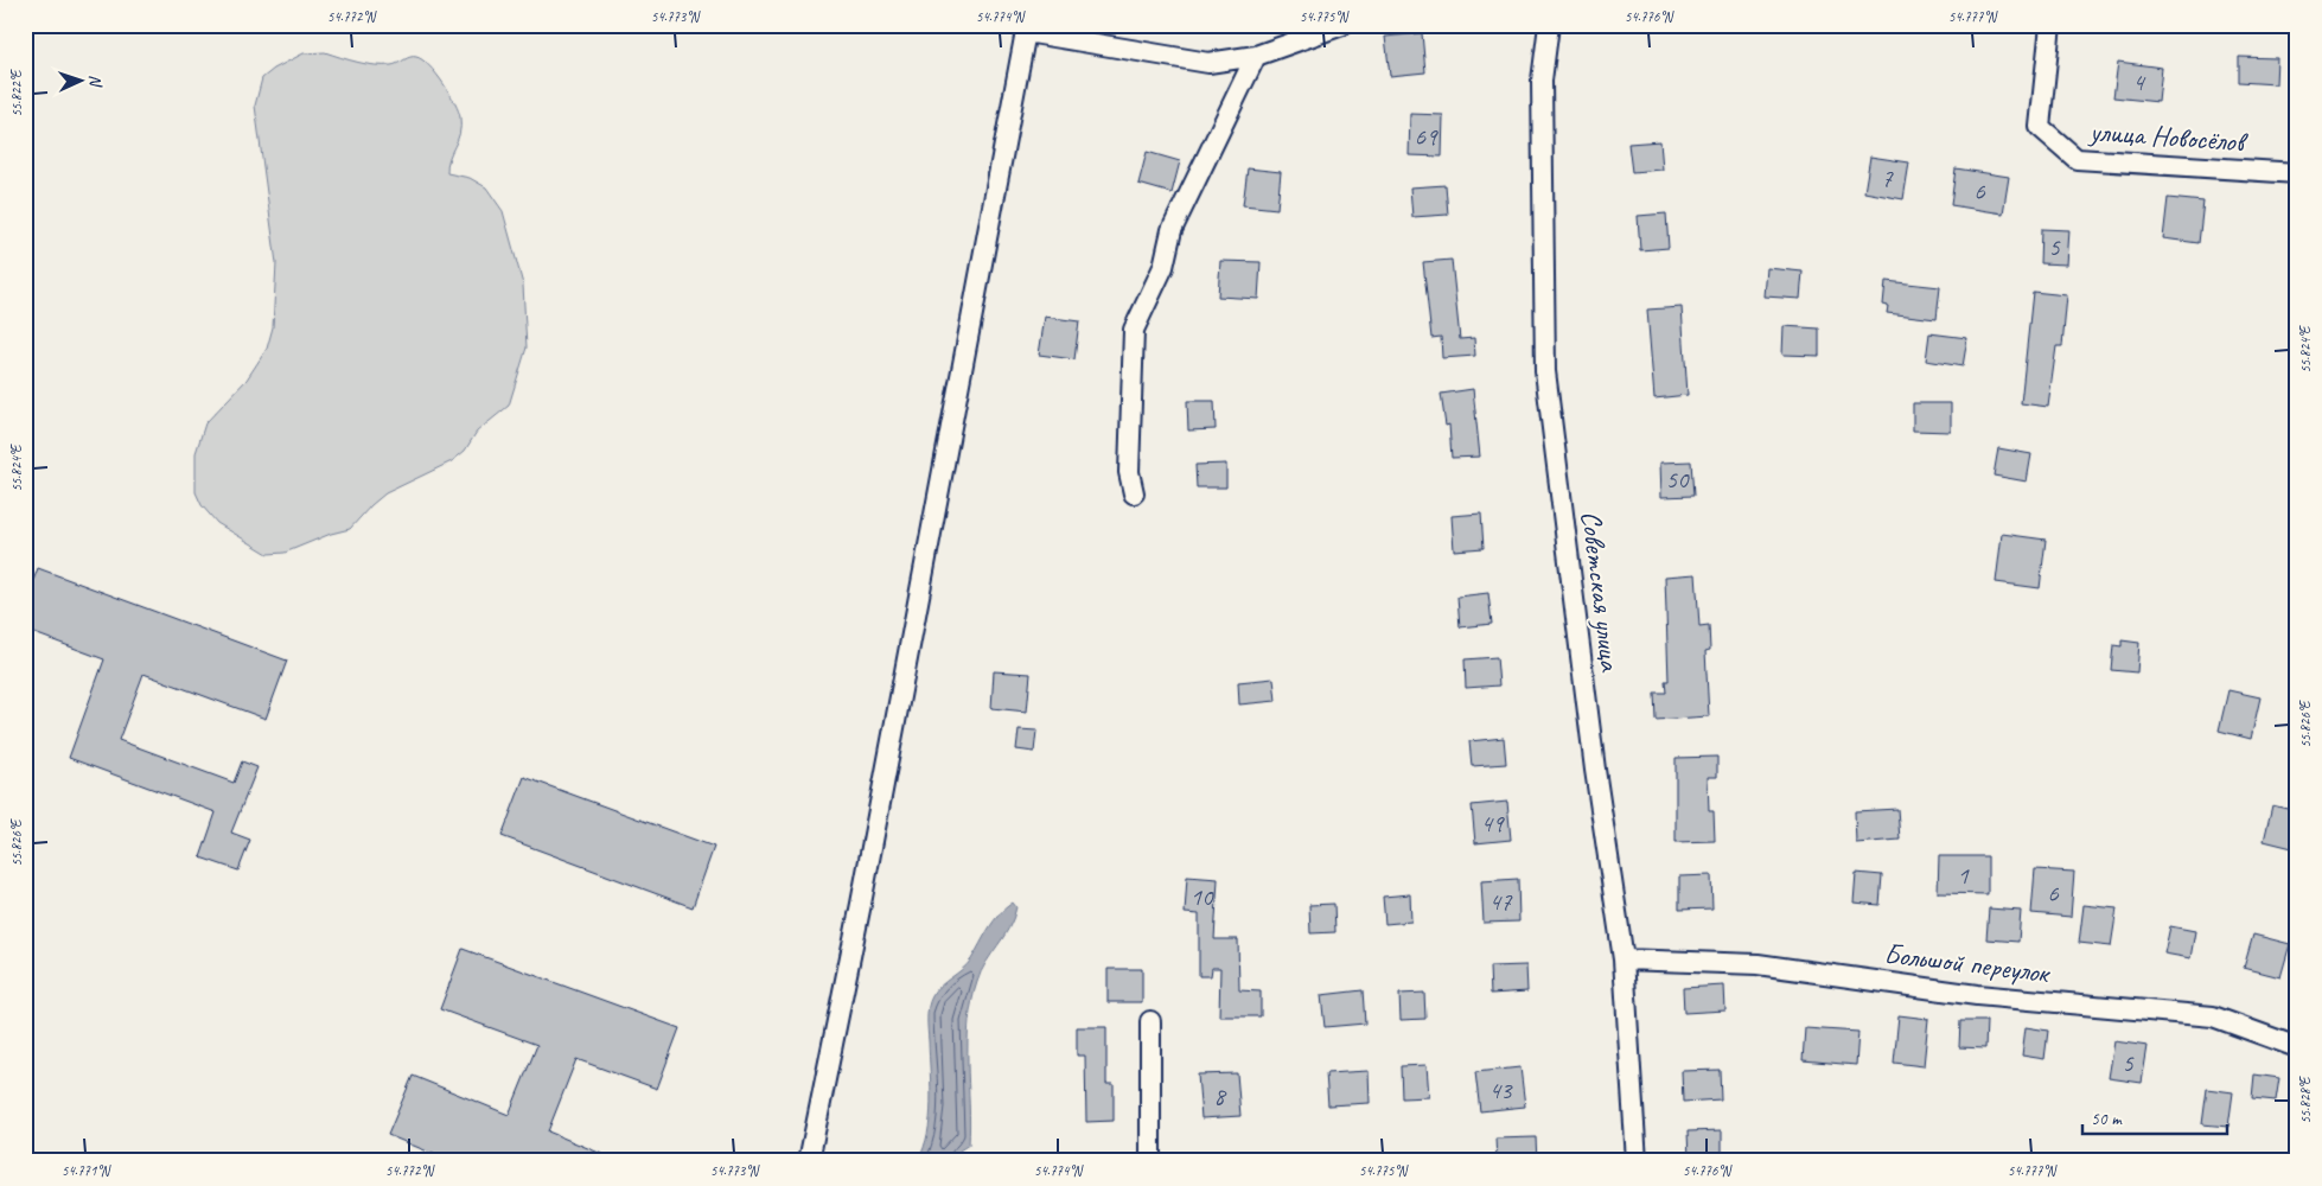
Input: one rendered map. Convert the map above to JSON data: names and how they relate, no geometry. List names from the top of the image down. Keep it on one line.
{"streets":{"street":["улица Новосёлов","Советская улица","Большой переулок"]},"crossings":[["Советская улица","Большой переулок"]],"house_numbers":["4","69","7","6","5","50","49","1","6","10","47","5","43","8"],"scale_bar":"50 m","north":"right","coordinates":["54.772°N","54.773°N","54.774°N","54.775°N","54.776°N","54.777°N","55.822°E","55.824°E","55.826°E","55.828°E","54.771°N"]}
